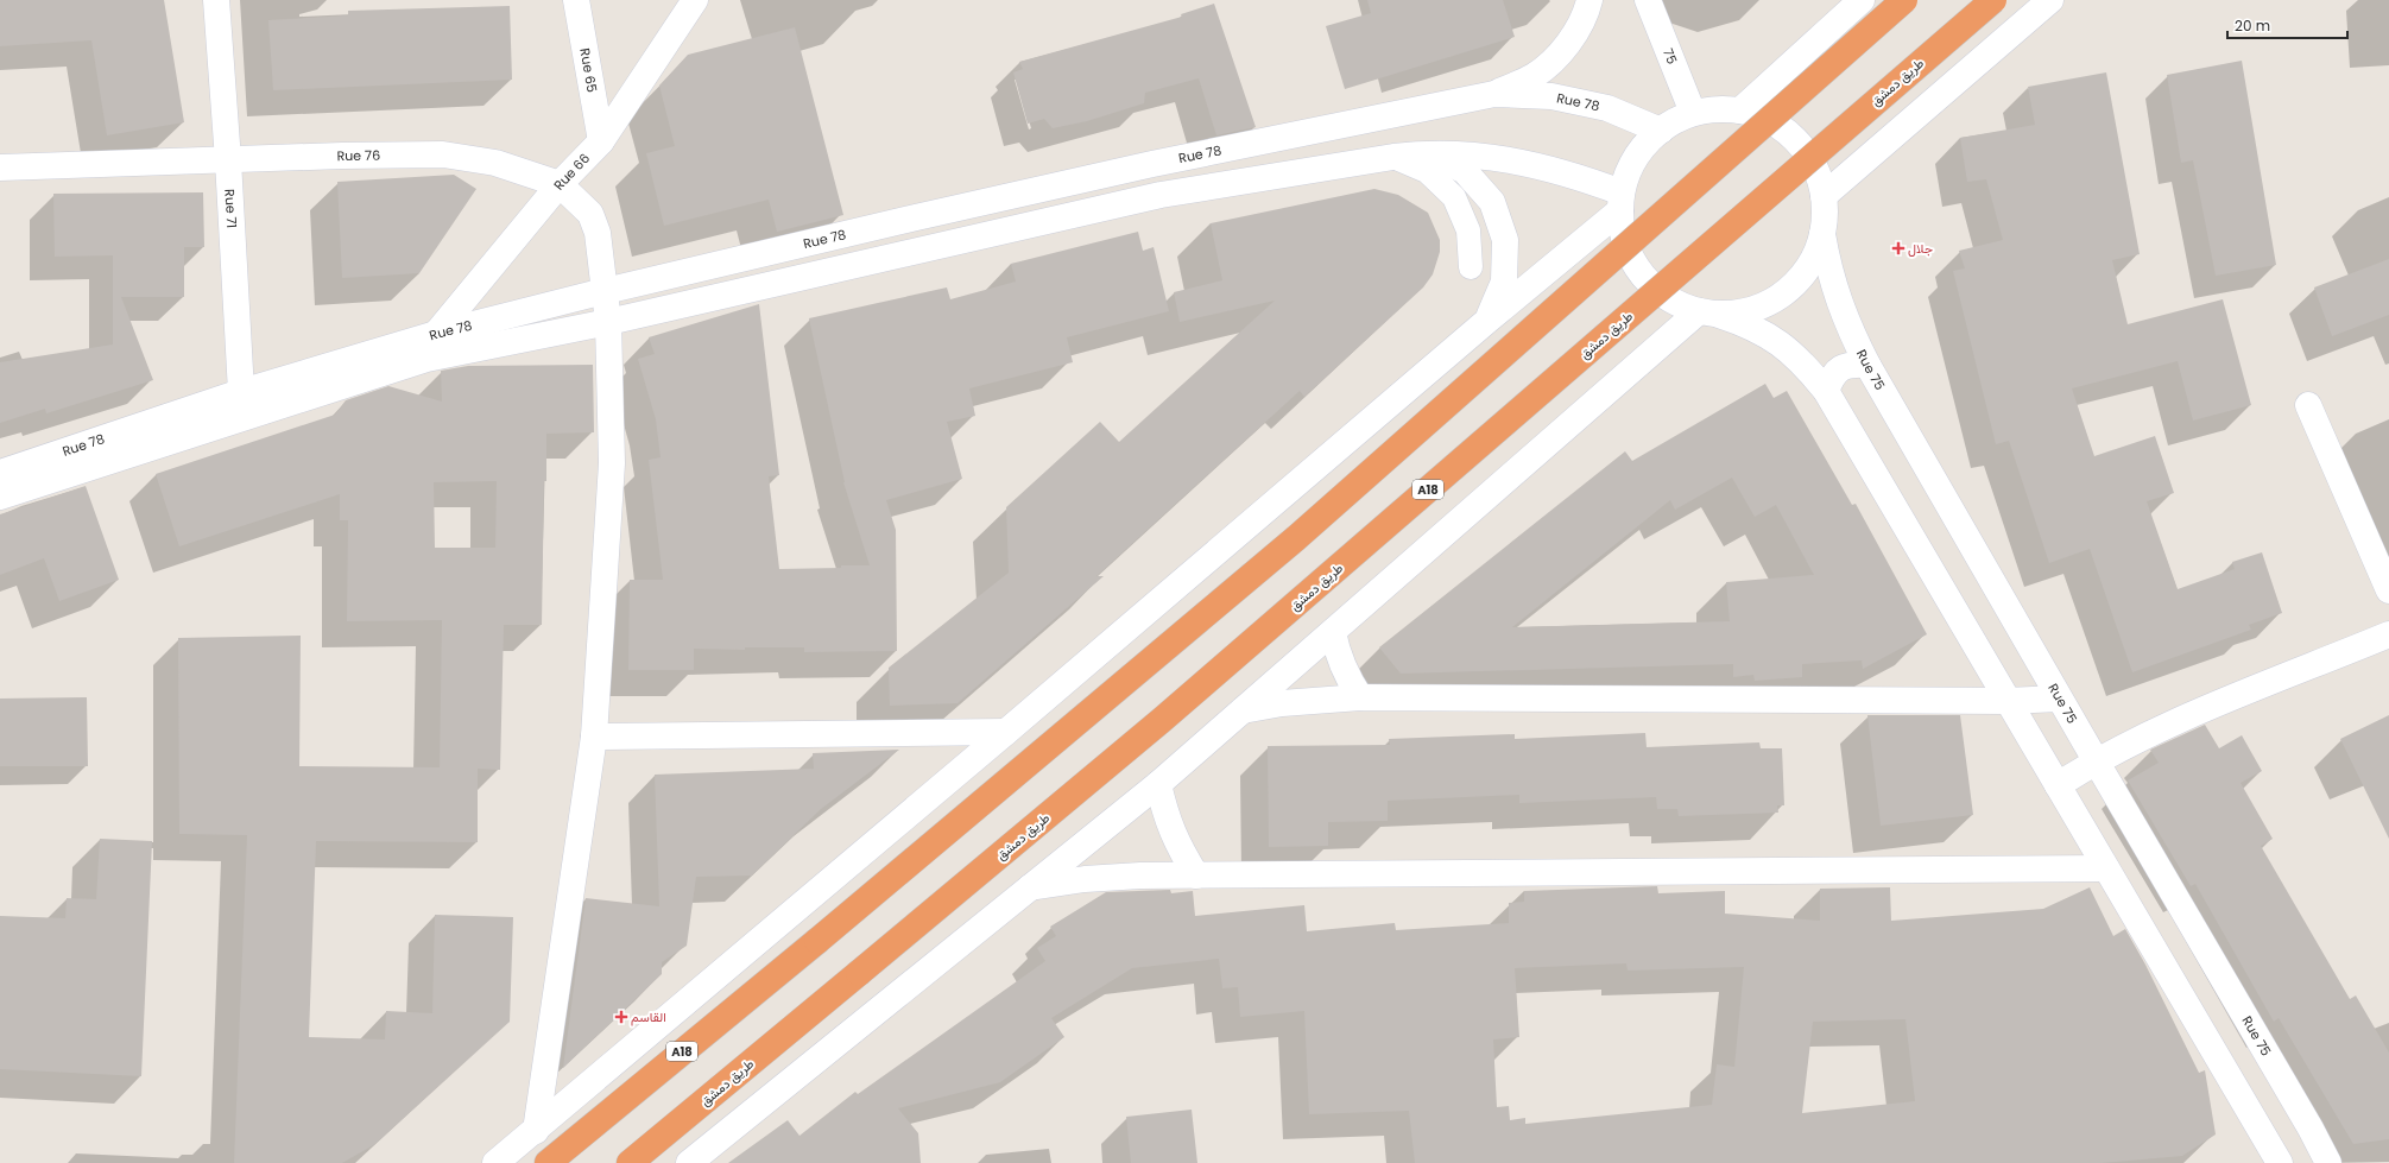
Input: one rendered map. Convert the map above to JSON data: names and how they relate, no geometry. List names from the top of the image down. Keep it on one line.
{"streets":{"highway":["طريق دمشق","A18"],"street":["75","Rue 65","Rue 78","Rue 76","Rue 66","Rue 71","Rue 75"]},"crossings":[["Rue 65","Rue 66"],["Rue 78","Rue 76"],["Rue 78","Rue 66"],["Rue 78","Rue 71"],["Rue 76","Rue 66"],["Rue 76","Rue 71"]],"places":{"health":["جلال","القاسم"]},"scale_bar":"20 m"}
